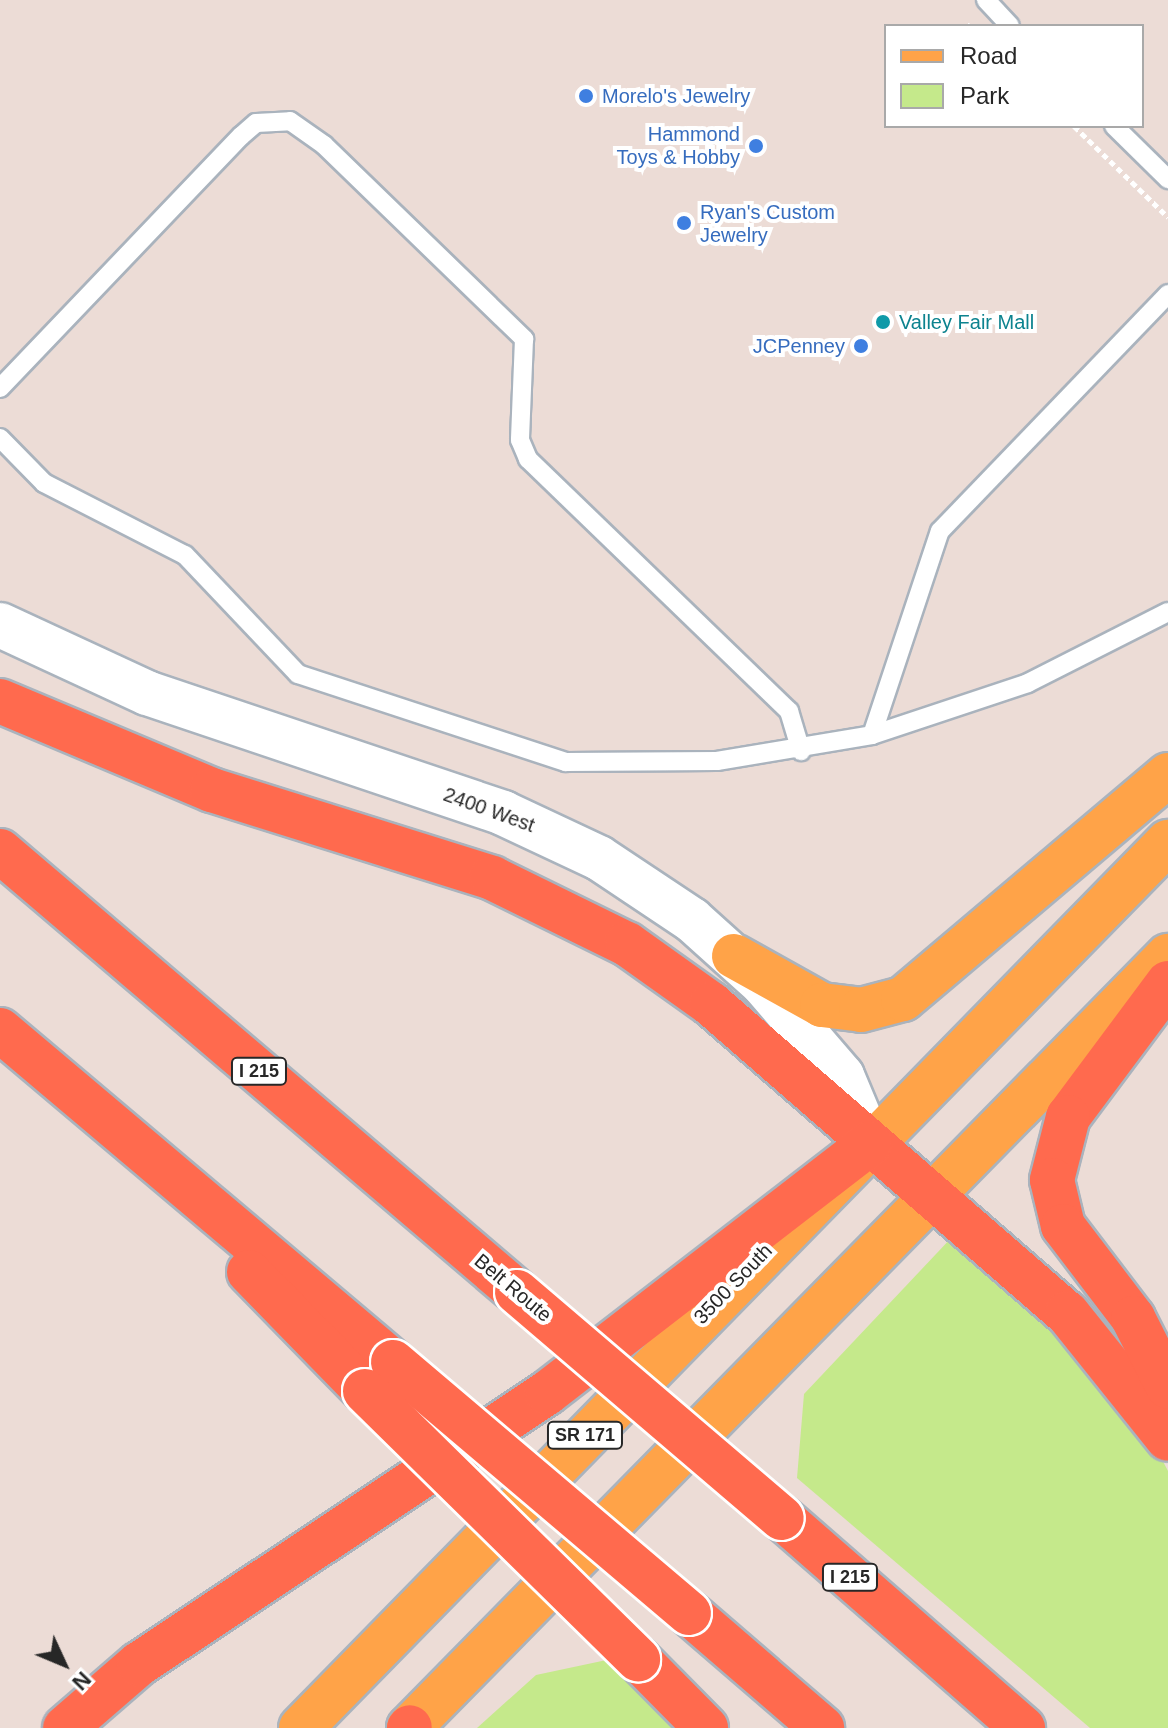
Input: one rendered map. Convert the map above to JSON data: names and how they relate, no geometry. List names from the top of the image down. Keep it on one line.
{"streets":{"highway":["I 215","Belt Route"],"main road":["3500 South","SR 171"],"street":["2400 West"]},"crossings":[["2400 West","3500 South"]],"places":["Morelo's Jewelry","Hammond Toys & Hobby","Ryan's Custom Jewelry","Valley Fair Mall","JCPenney"],"legend":["Road","Park"],"north":"bottom right"}
